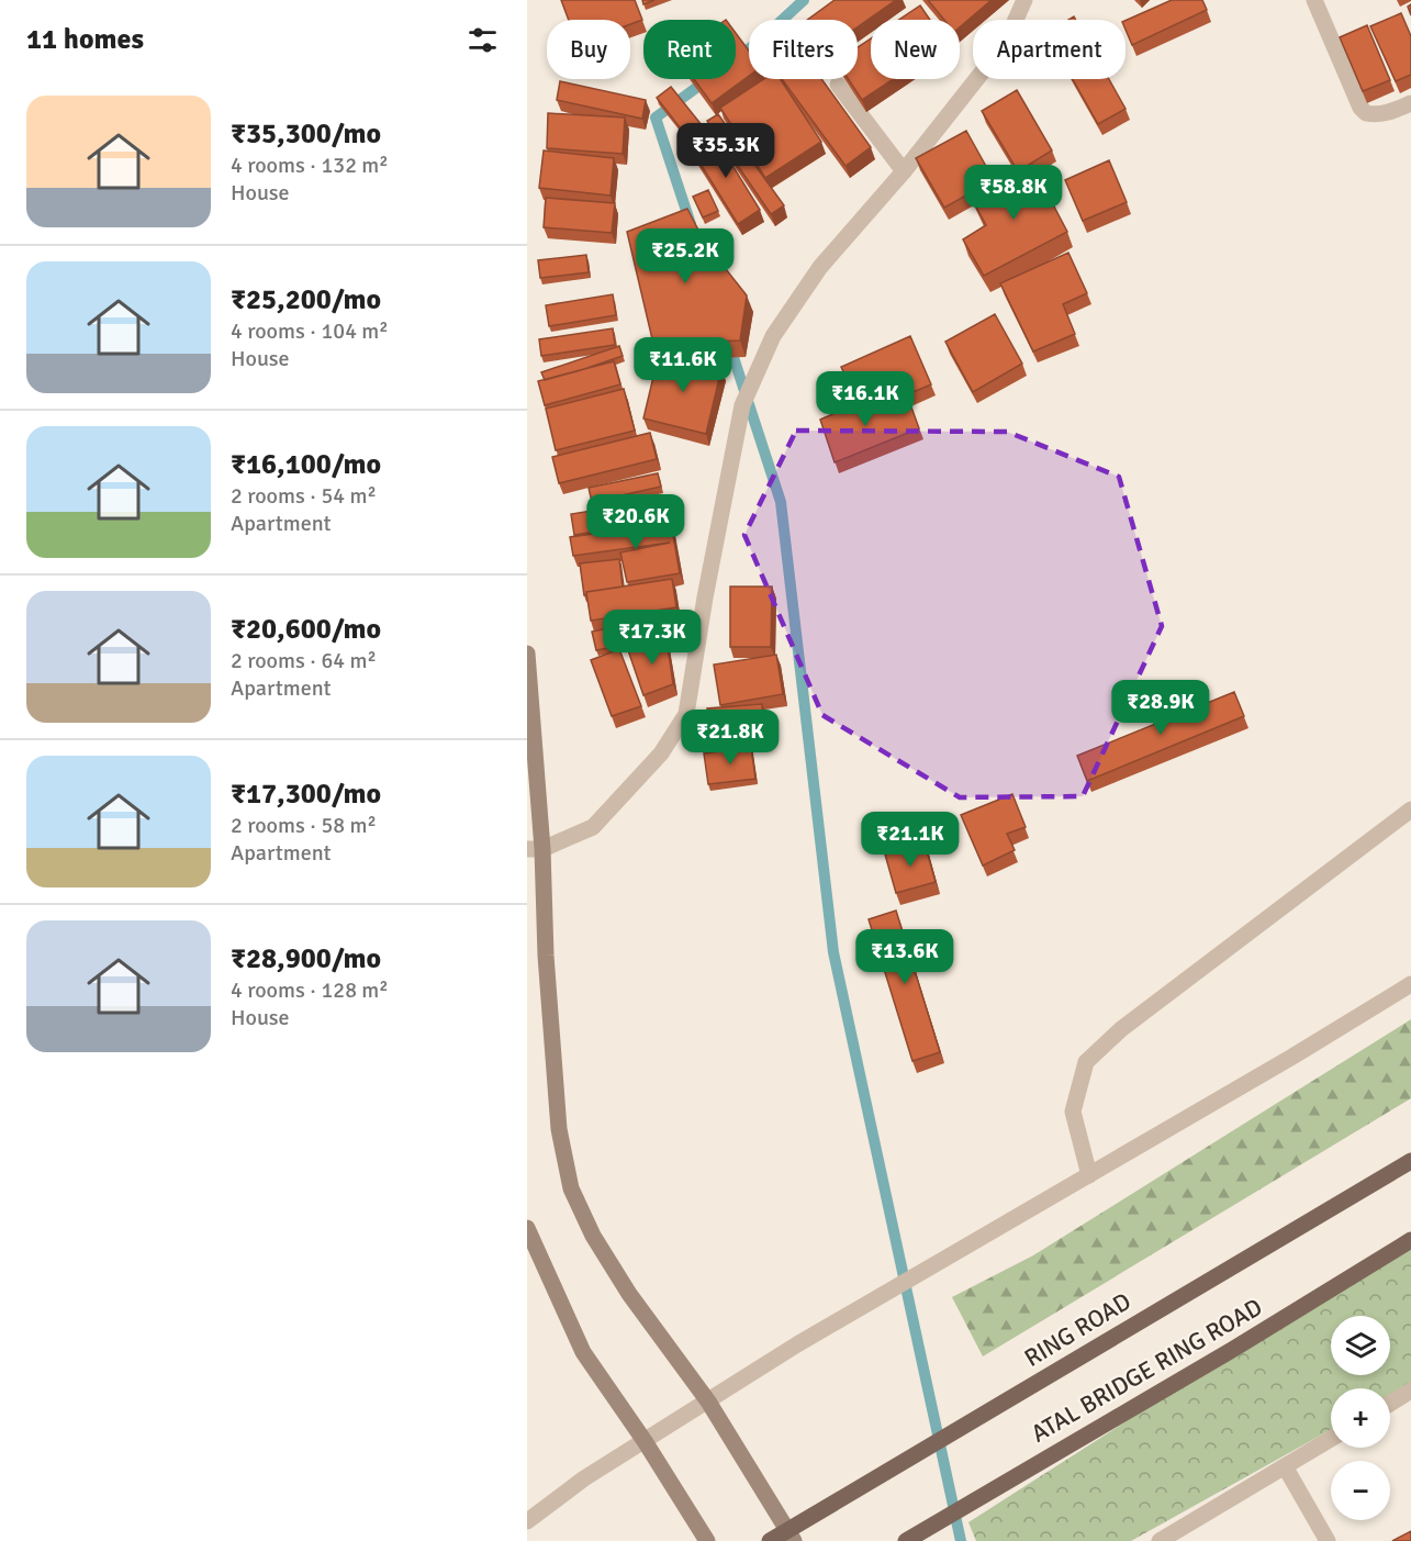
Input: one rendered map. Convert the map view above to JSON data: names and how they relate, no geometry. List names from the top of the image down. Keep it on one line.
{"streets":{"main road":["RING ROAD","ATAL BRIDGE RING ROAD"]},"page":{"heading":"11 homes","chip":["Buy","Rent","Filters","New","Apartment"],"list":[{"name":"₹35,300/mo","note":"4 rooms · 132 m² · House"},{"name":"₹25,200/mo","note":"4 rooms · 104 m² · House"},{"name":"₹16,100/mo","note":"2 rooms · 54 m² · Apartment"},{"name":"₹20,600/mo","note":"2 rooms · 64 m² · Apartment"},{"name":"₹17,300/mo","note":"2 rooms · 58 m² · Apartment"},{"name":"₹28,900/mo","note":"4 rooms · 128 m² · House"}],"price":["₹35.3K","₹58.8K","₹25.2K","₹11.6K","₹16.1K","₹20.6K","₹17.3K","₹28.9K","₹21.8K","₹21.1K","₹13.6K"],"map_buttons":["+","−"]}}
